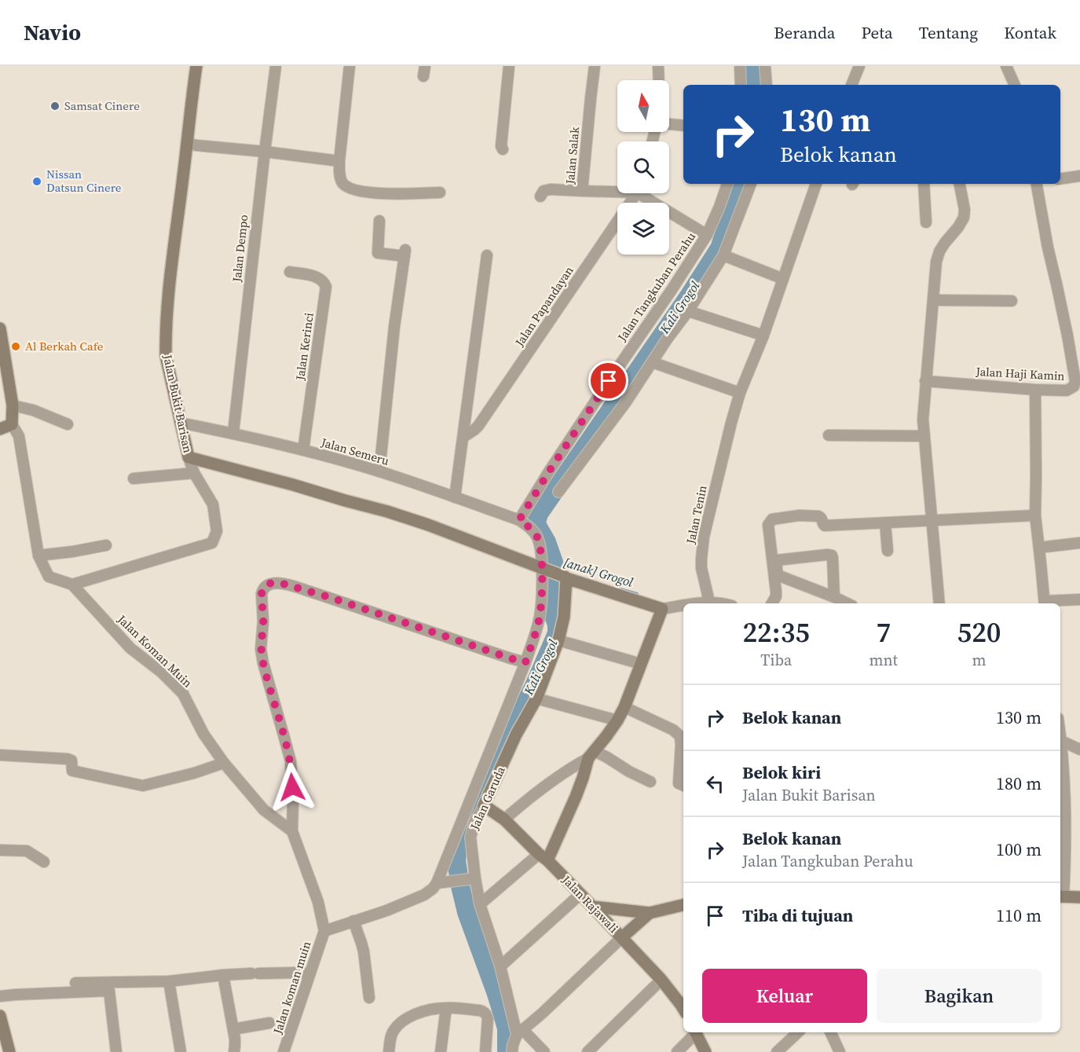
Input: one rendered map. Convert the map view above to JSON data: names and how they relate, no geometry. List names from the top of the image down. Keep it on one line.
{"streets":{"street":["Jalan Salak","Jalan Dempo","Jalan Tangkuban Perahu","Jalan Papandayan","Jalan Kerinci","Jalan Haji Kamin","Jalan Bukit Barisan","Jalan Semeru","Jalan Tenin","Jalan Koman Muin","Jalan Garuda","Jalan Rajawali","Jalan koman muin"]},"crossings":[["Jalan Salak","Jalan Tangkuban Perahu"],["Jalan Dempo","Jalan Semeru"],["Jalan Tangkuban Perahu","Jalan Semeru"],["Jalan Kerinci","Jalan Semeru"],["Jalan Bukit Barisan","Jalan Semeru"],["Jalan Bukit Barisan","Jalan Garuda"],["Jalan Koman Muin","Jalan koman muin"],["Jalan Garuda","Jalan Rajawali"]],"water":["Kali Grogol","[anak] Grogol"],"places":["Samsat Cinere","Nissan Datsun Cinere","Al Berkah Cafe"],"north":"top","page":{"header":"Navio","nav":["Beranda","Peta","Tentang","Kontak"],"turn":["130 m","Belok kanan"],"eta":["22:35","Tiba","7","mnt","520","m"],"list":[{"name":"Belok kanan","value":"130 m"},{"name":"Belok kiri","note":"Jalan Bukit Barisan","value":"180 m"},{"name":"Belok kanan","note":"Jalan Tangkuban Perahu","value":"100 m"},{"name":"Tiba di tujuan","value":"110 m"}],"buttons":["Keluar","Bagikan"]}}
